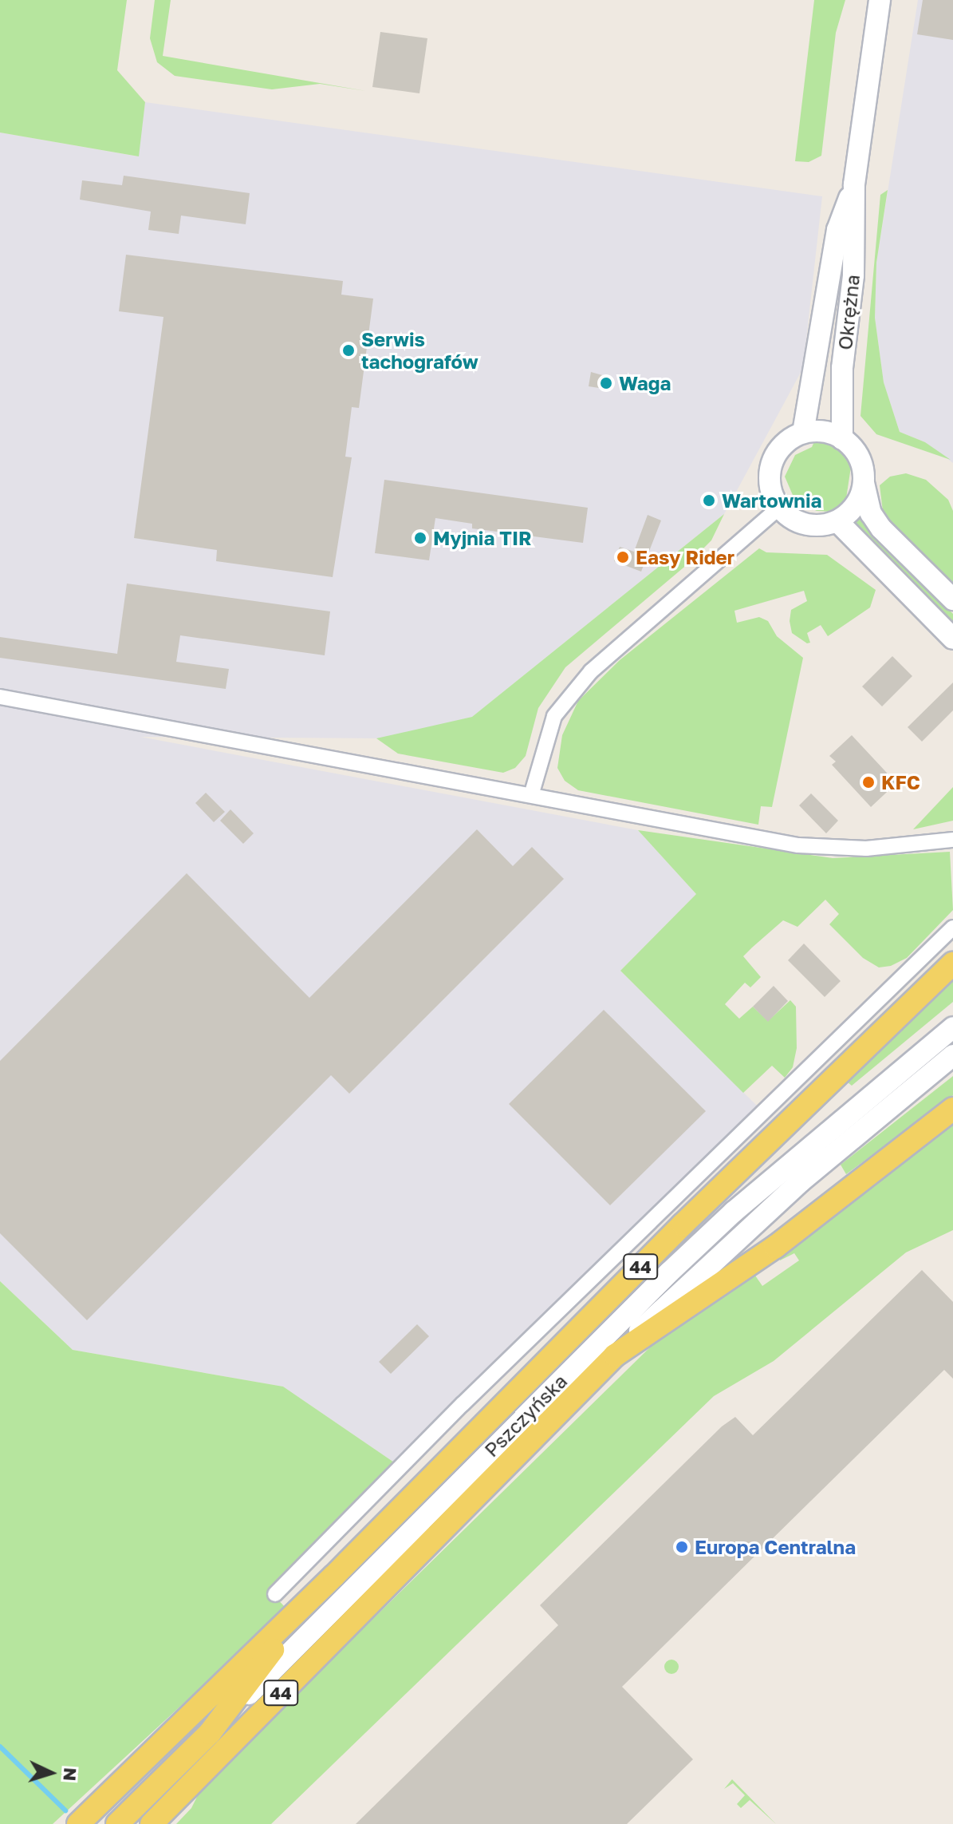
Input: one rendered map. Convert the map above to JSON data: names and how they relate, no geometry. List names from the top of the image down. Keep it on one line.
{"streets":{"main road":["Okrężna","44","Pszczyńska"]},"crossings":[["44","Pszczyńska"]],"places":["Serwis tachografów","Waga","Wartownia","Myjnia TIR","Easy Rider","KFC","Europa Centralna"],"north":"right"}
